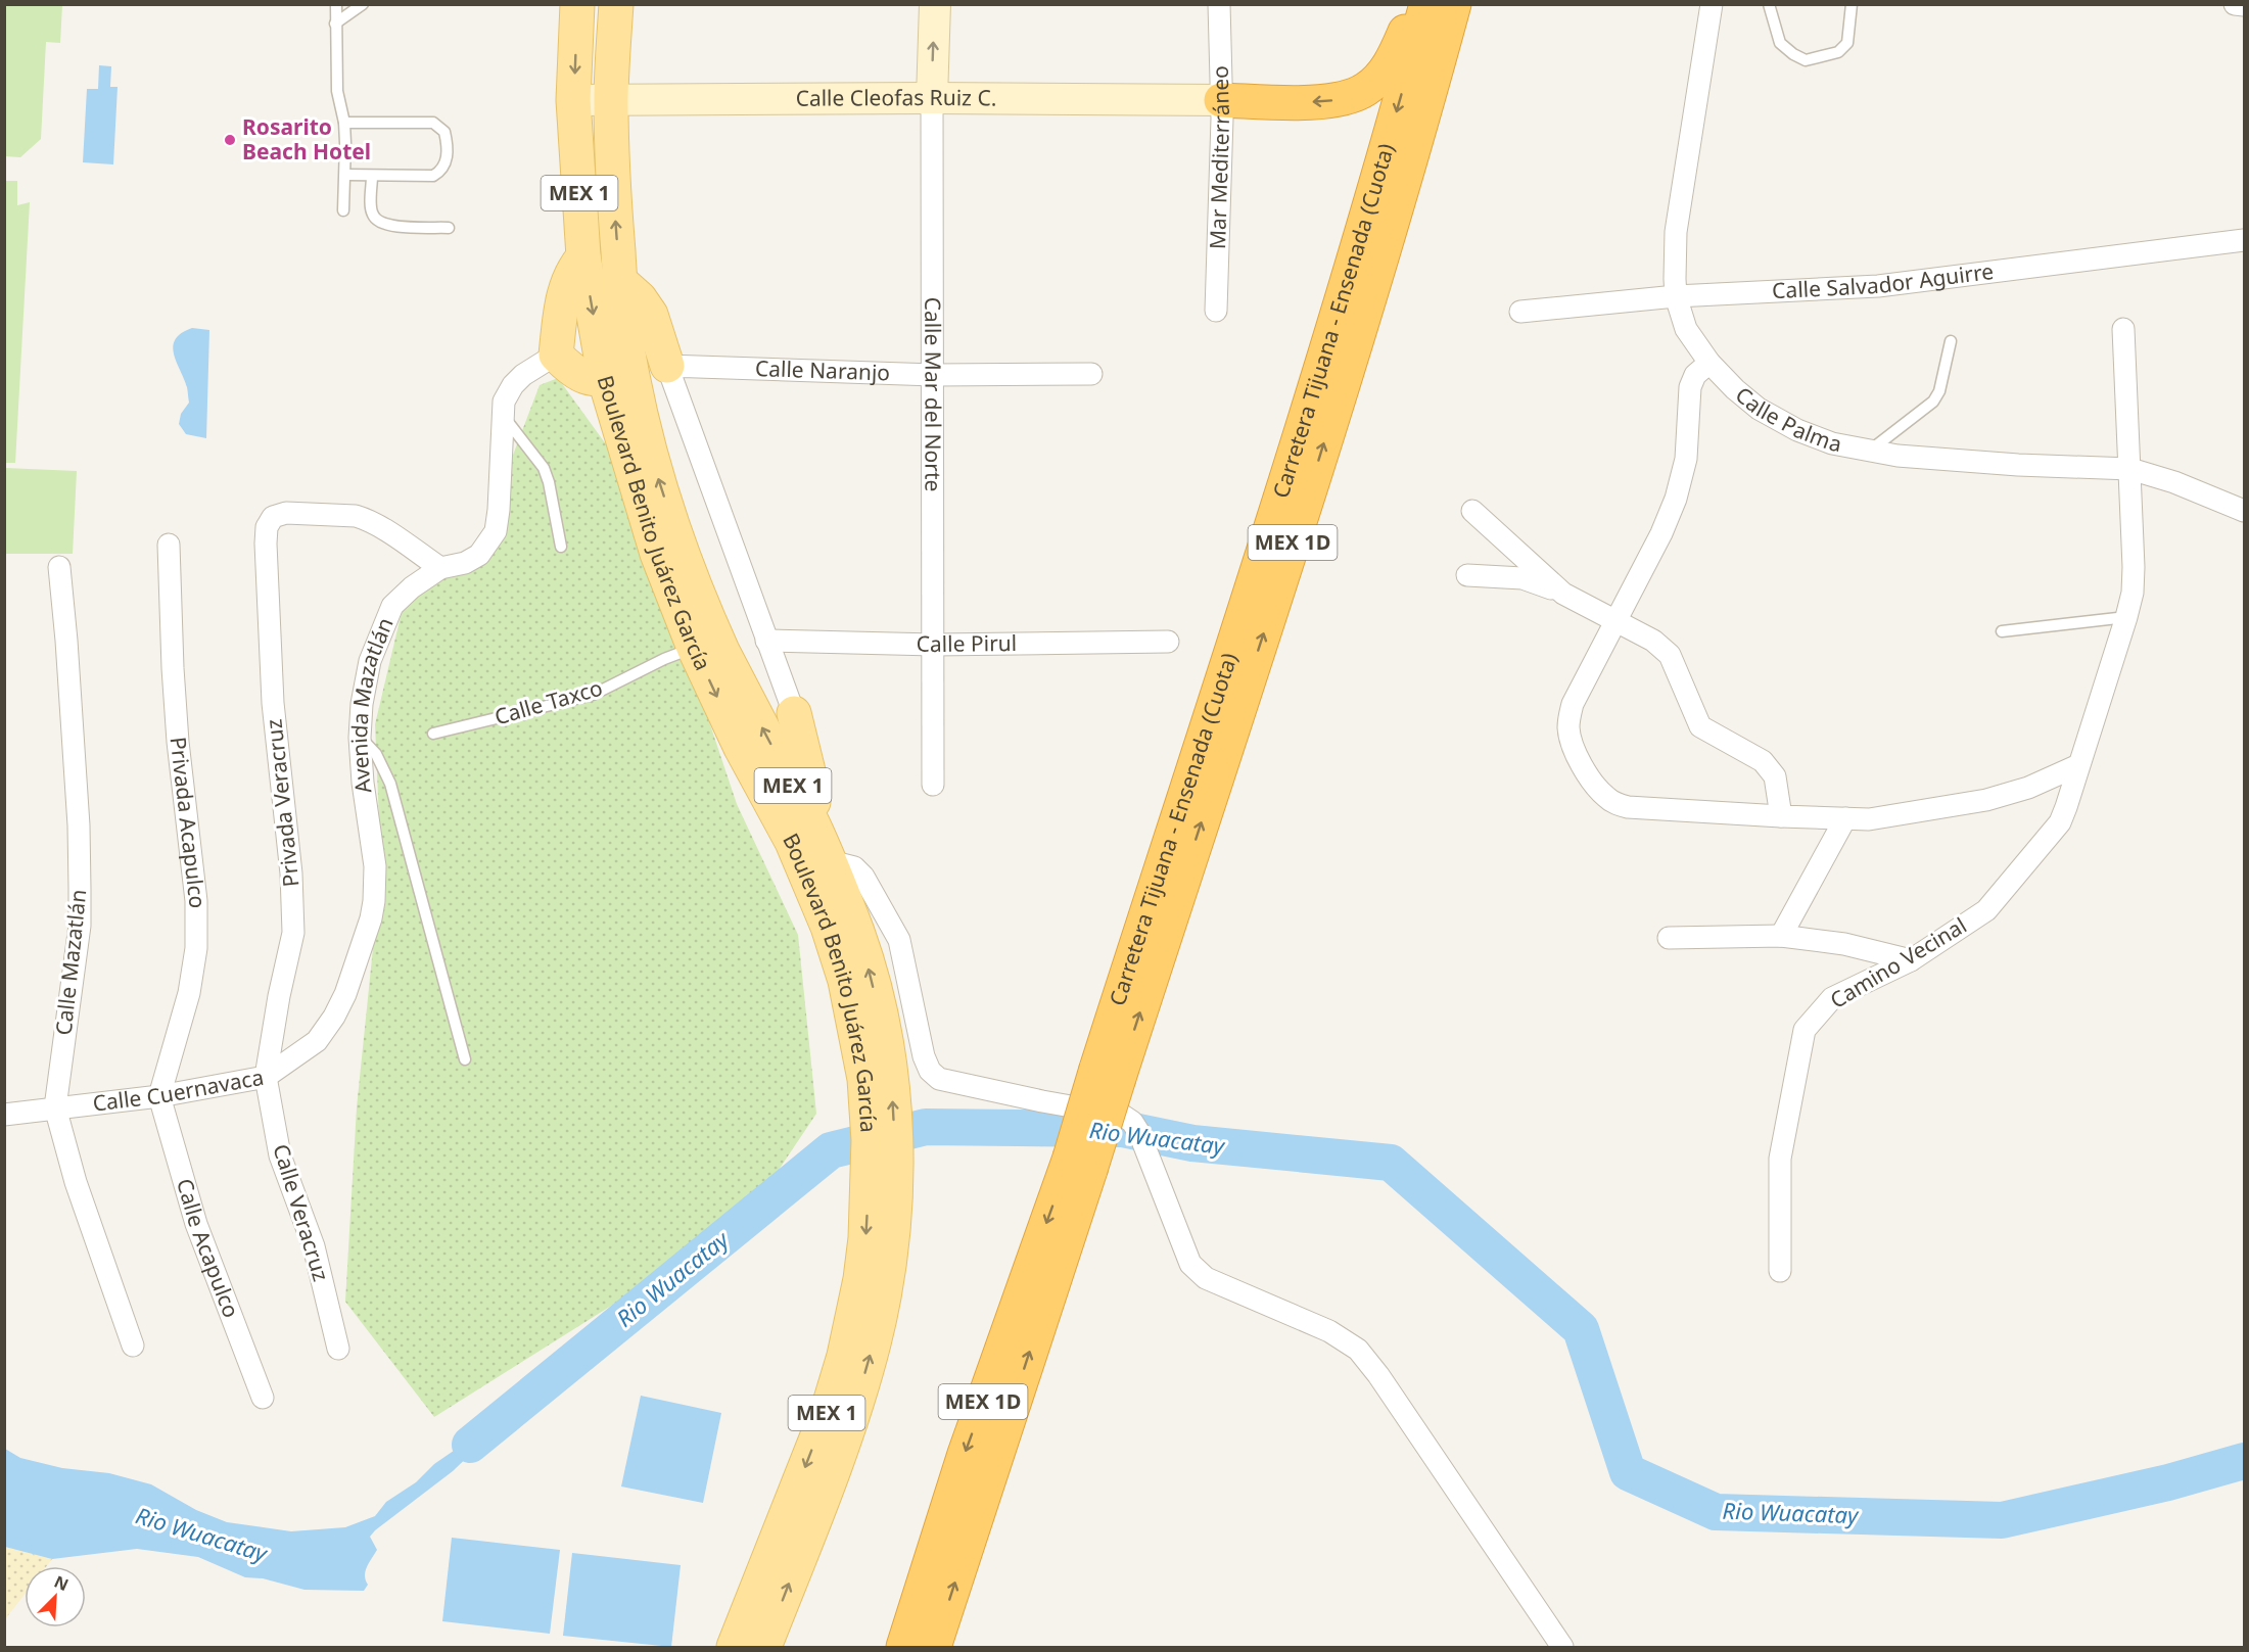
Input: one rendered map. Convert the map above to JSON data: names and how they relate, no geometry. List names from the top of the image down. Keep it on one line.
{"streets":{"highway":["Carretera Tijuana - Ensenada (Cuota)","MEX 1D"],"main road":["Calle Cleofas Ruiz C.","MEX 1","Calle Mar del Norte","Boulevard Benito Juárez García"],"street":["Mar Mediterráneo","Calle Salvador Aguirre","Calle Naranjo","Calle Palma","Calle Pirul","Avenida Mazatlán","Privada Veracruz","Privada Acapulco","Calle Mazatlán","Camino Vecinal","Calle Cuernavaca","Calle Veracruz","Calle Acapulco"],"lane":["Calle Taxco"]},"crossings":[["Calle Cleofas Ruiz C.","Mar Mediterráneo"],["Calle Cleofas Ruiz C.","Calle Mar del Norte"],["Calle Cleofas Ruiz C.","Boulevard Benito Juárez García"],["Calle Salvador Aguirre","Calle Palma"],["Calle Naranjo","Calle Mar del Norte"],["Calle Mar del Norte","Calle Pirul"],["Calle Palma","Camino Vecinal"],["Boulevard Benito Juárez García","Calle Taxco"],["Avenida Mazatlán","Privada Veracruz"],["Avenida Mazatlán","Calle Cuernavaca"],["Privada Veracruz","Calle Cuernavaca"],["Privada Veracruz","Calle Veracruz"],["Privada Acapulco","Calle Cuernavaca"],["Privada Acapulco","Calle Acapulco"],["Calle Mazatlán","Calle Cuernavaca"],["Calle Cuernavaca","Calle Veracruz"],["Calle Cuernavaca","Calle Acapulco"]],"water":["Rio Wuacatay"],"places":["Rosarito Beach Hotel"],"north":"top right"}
